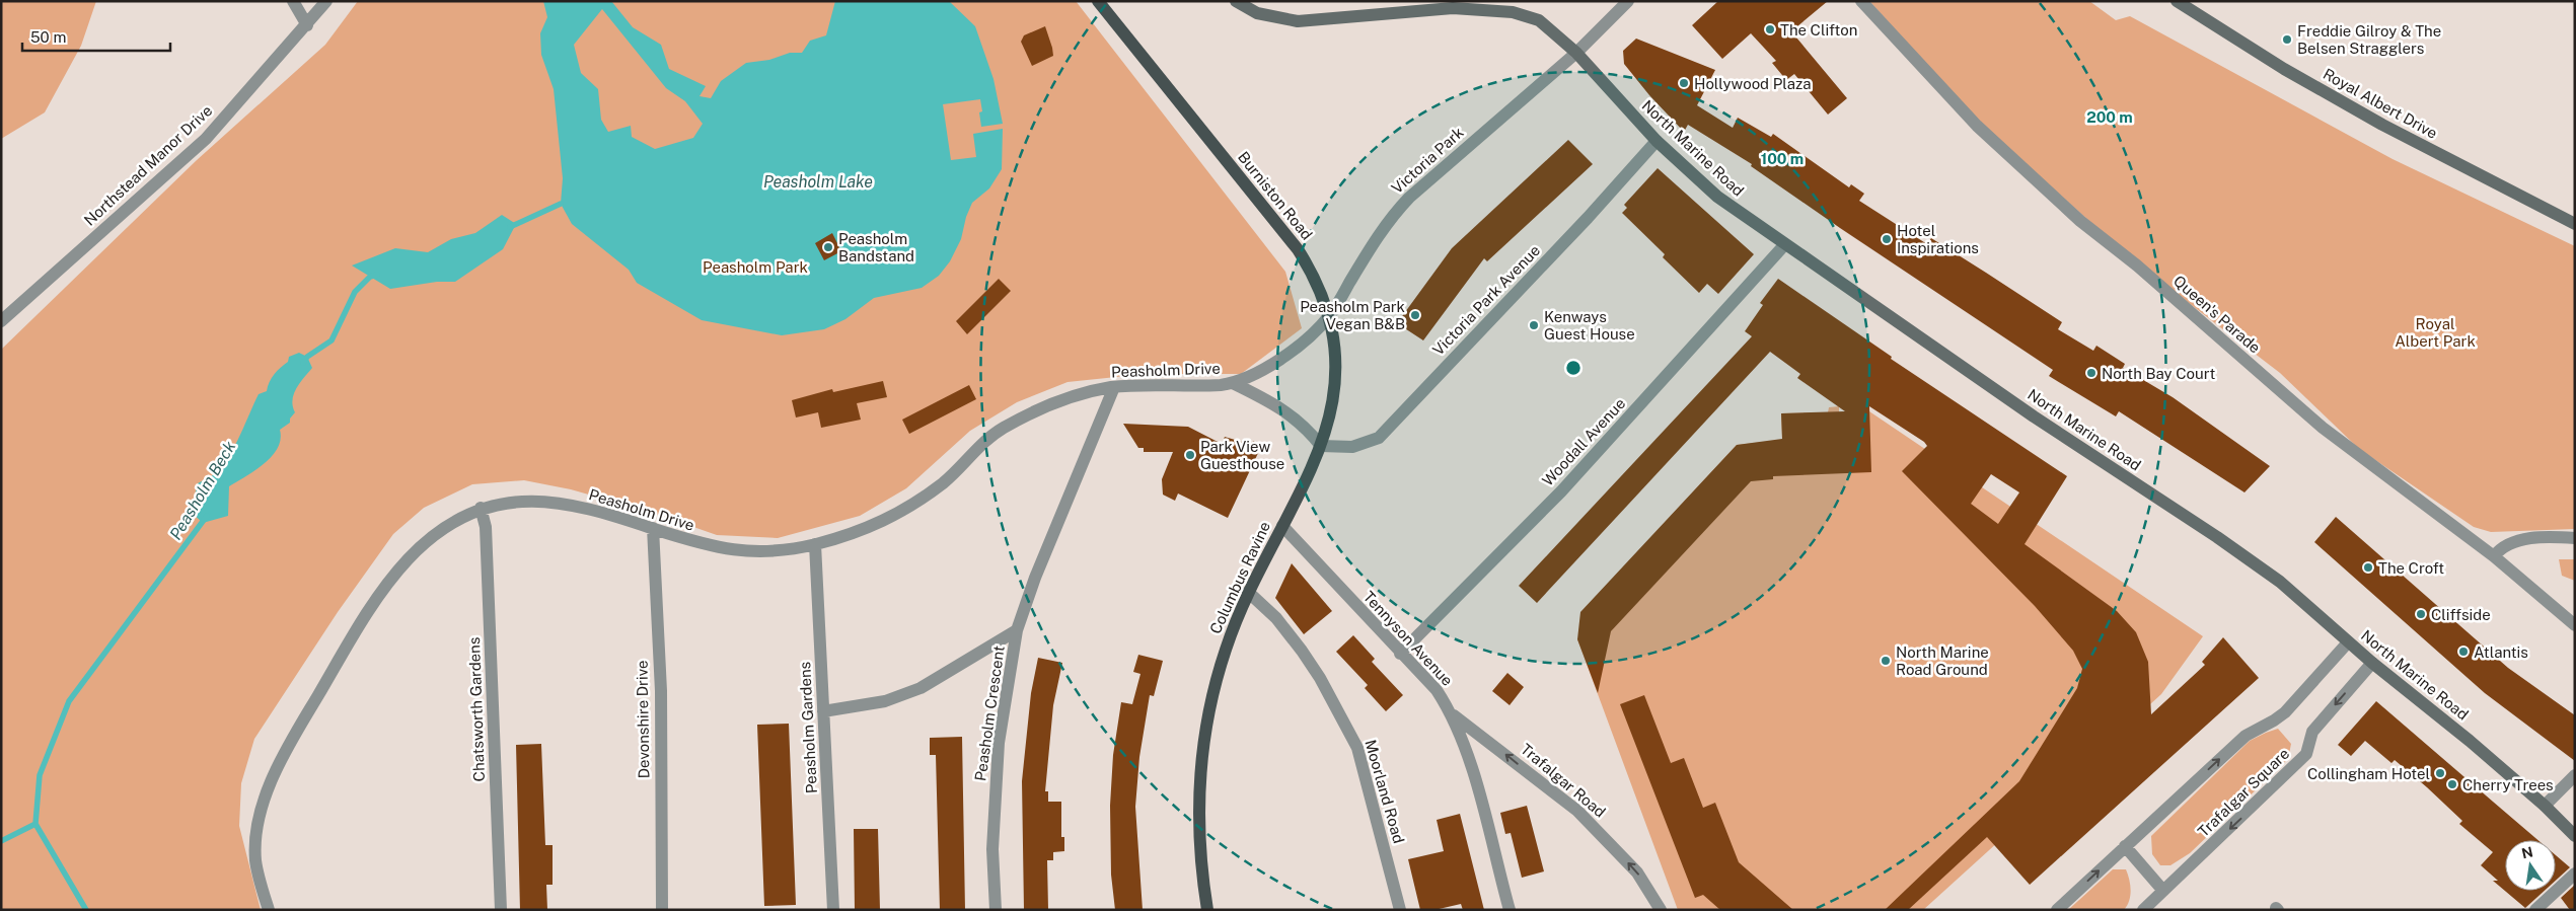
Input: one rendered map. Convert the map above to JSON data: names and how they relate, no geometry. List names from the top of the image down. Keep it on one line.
{"streets":{"main road":["Royal Albert Drive","North Marine Road","Burniston Road","Columbus Ravine"],"street":["Victoria Park","Northstead Manor Drive","Victoria Park Avenue","Queen's Parade","Peasholm Drive","Woodall Avenue","Tennyson Avenue","Chatsworth Gardens","Peasholm Crescent","Devonshire Drive","Peasholm Gardens","Trafalgar Road","Moorland Road","Trafalgar Square"]},"crossings":[["North Marine Road","Victoria Park"],["North Marine Road","Victoria Park Avenue"],["North Marine Road","Woodall Avenue"],["North Marine Road","Trafalgar Square"],["Victoria Park","Burniston Road"],["Victoria Park","Peasholm Drive"],["Burniston Road","Victoria Park Avenue"],["Burniston Road","Peasholm Drive"],["Burniston Road","Columbus Ravine"],["Victoria Park Avenue","Peasholm Drive"],["Victoria Park Avenue","Columbus Ravine"],["Peasholm Drive","Columbus Ravine"],["Peasholm Drive","Chatsworth Gardens"],["Peasholm Drive","Peasholm Crescent"],["Peasholm Drive","Devonshire Drive"],["Peasholm Drive","Peasholm Gardens"],["Woodall Avenue","Tennyson Avenue"],["Columbus Ravine","Tennyson Avenue"],["Columbus Ravine","Moorland Road"],["Tennyson Avenue","Trafalgar Road"]],"one_way":["Trafalgar Road"],"water":["Peasholm Lake","Peasholm Beck"],"parks":["Peasholm Park","Royal Albert Park"],"places":["The Clifton","Freddie Gilroy & The Belsen Stragglers","Hollywood Plaza","Hotel Inspirations","Peasholm Bandstand","Peasholm Park Vegan B&B","Kenways Guest House","North Bay Court","Park View Guesthouse","The Croft","Cliffside","Atlantis","North Marine Road Ground","Collingham Hotel","Cherry Trees"],"scale_bar":"50 m","north":"top","rings":["200 m","100 m"]}
